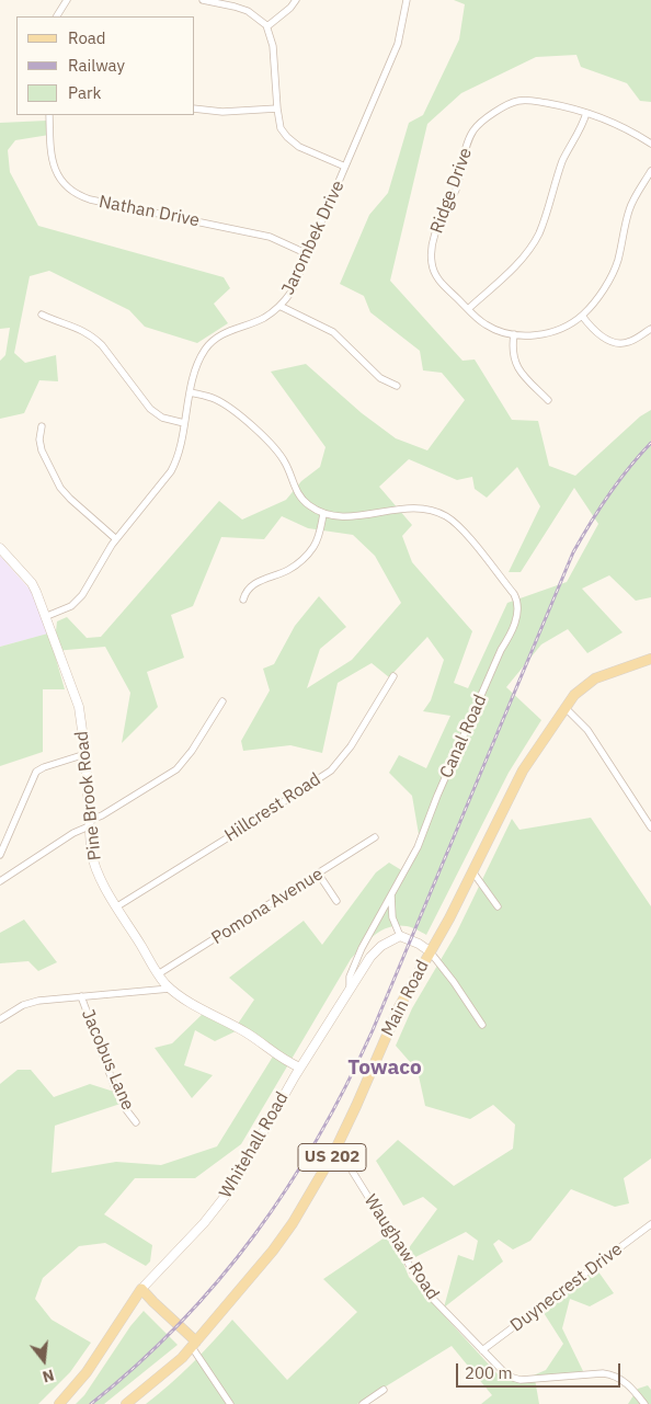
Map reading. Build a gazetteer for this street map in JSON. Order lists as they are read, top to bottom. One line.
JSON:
{"streets":{"main road":["Main Road","Whitehall Road","US 202"],"street":["Ridge Drive","Nathan Drive","Jarombek Drive","Canal Road","Pine Brook Road","Hillcrest Road","Pomona Avenue","Jacobus Lane","Waughaw Road","Duynecrest Drive"]},"crossings":[["Nathan Drive","Jarombek Drive"],["Jarombek Drive","Pine Brook Road"],["Canal Road","Whitehall Road"],["Pine Brook Road","Hillcrest Road"],["Pine Brook Road","Pomona Avenue"],["Pine Brook Road","Whitehall Road"],["Main Road","Waughaw Road"],["Waughaw Road","Duynecrest Drive"]],"districts":["Towaco"],"legend":["Road","Railway","Park"],"scale_bar":"200 m","north":"bottom"}
